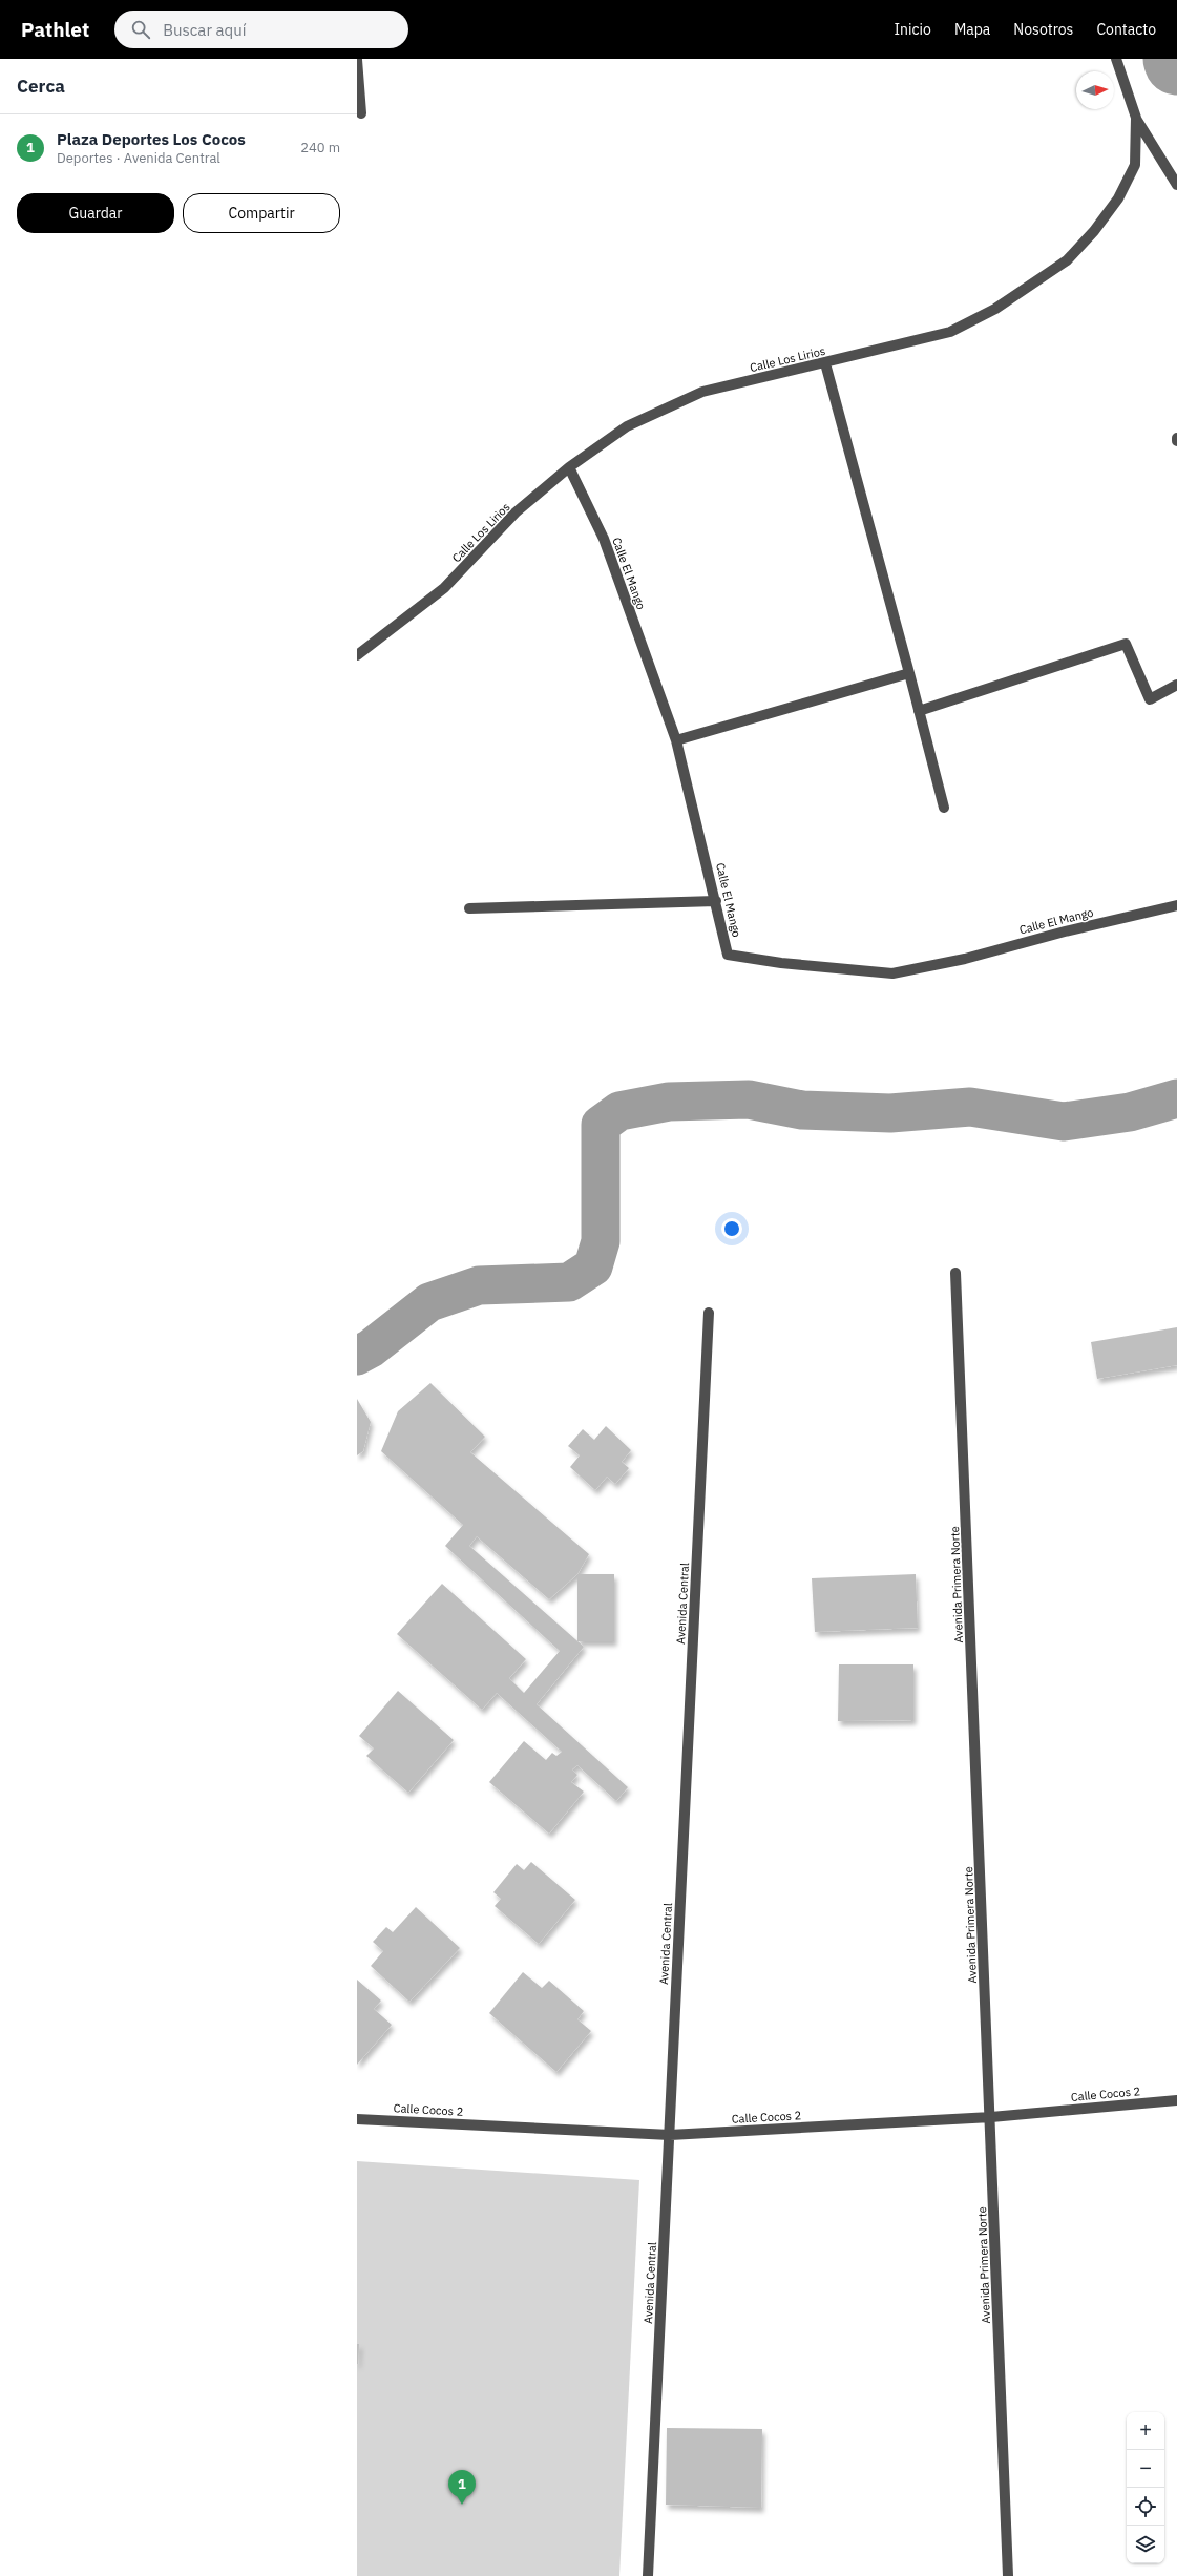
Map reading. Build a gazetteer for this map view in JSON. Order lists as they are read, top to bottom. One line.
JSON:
{"streets":{"street":["Calle Los Lirios","Calle El Mango","Avenida Primera Norte","Avenida Central","Calle Cocos 2"]},"crossings":[["Calle Los Lirios","Calle El Mango"],["Avenida Primera Norte","Calle Cocos 2"],["Avenida Central","Calle Cocos 2"]],"north":"right","page":{"header":"Pathlet","search":"Buscar aquí","nav":["Inicio","Mapa","Nosotros","Contacto"],"heading":"Cerca","list":[{"mark":"1","name":"Plaza Deportes Los Cocos","note":"Deportes · Avenida Central","value":"240 m"}],"buttons":["Guardar","Compartir"],"map_buttons":["+","−"],"pins":"1"}}
